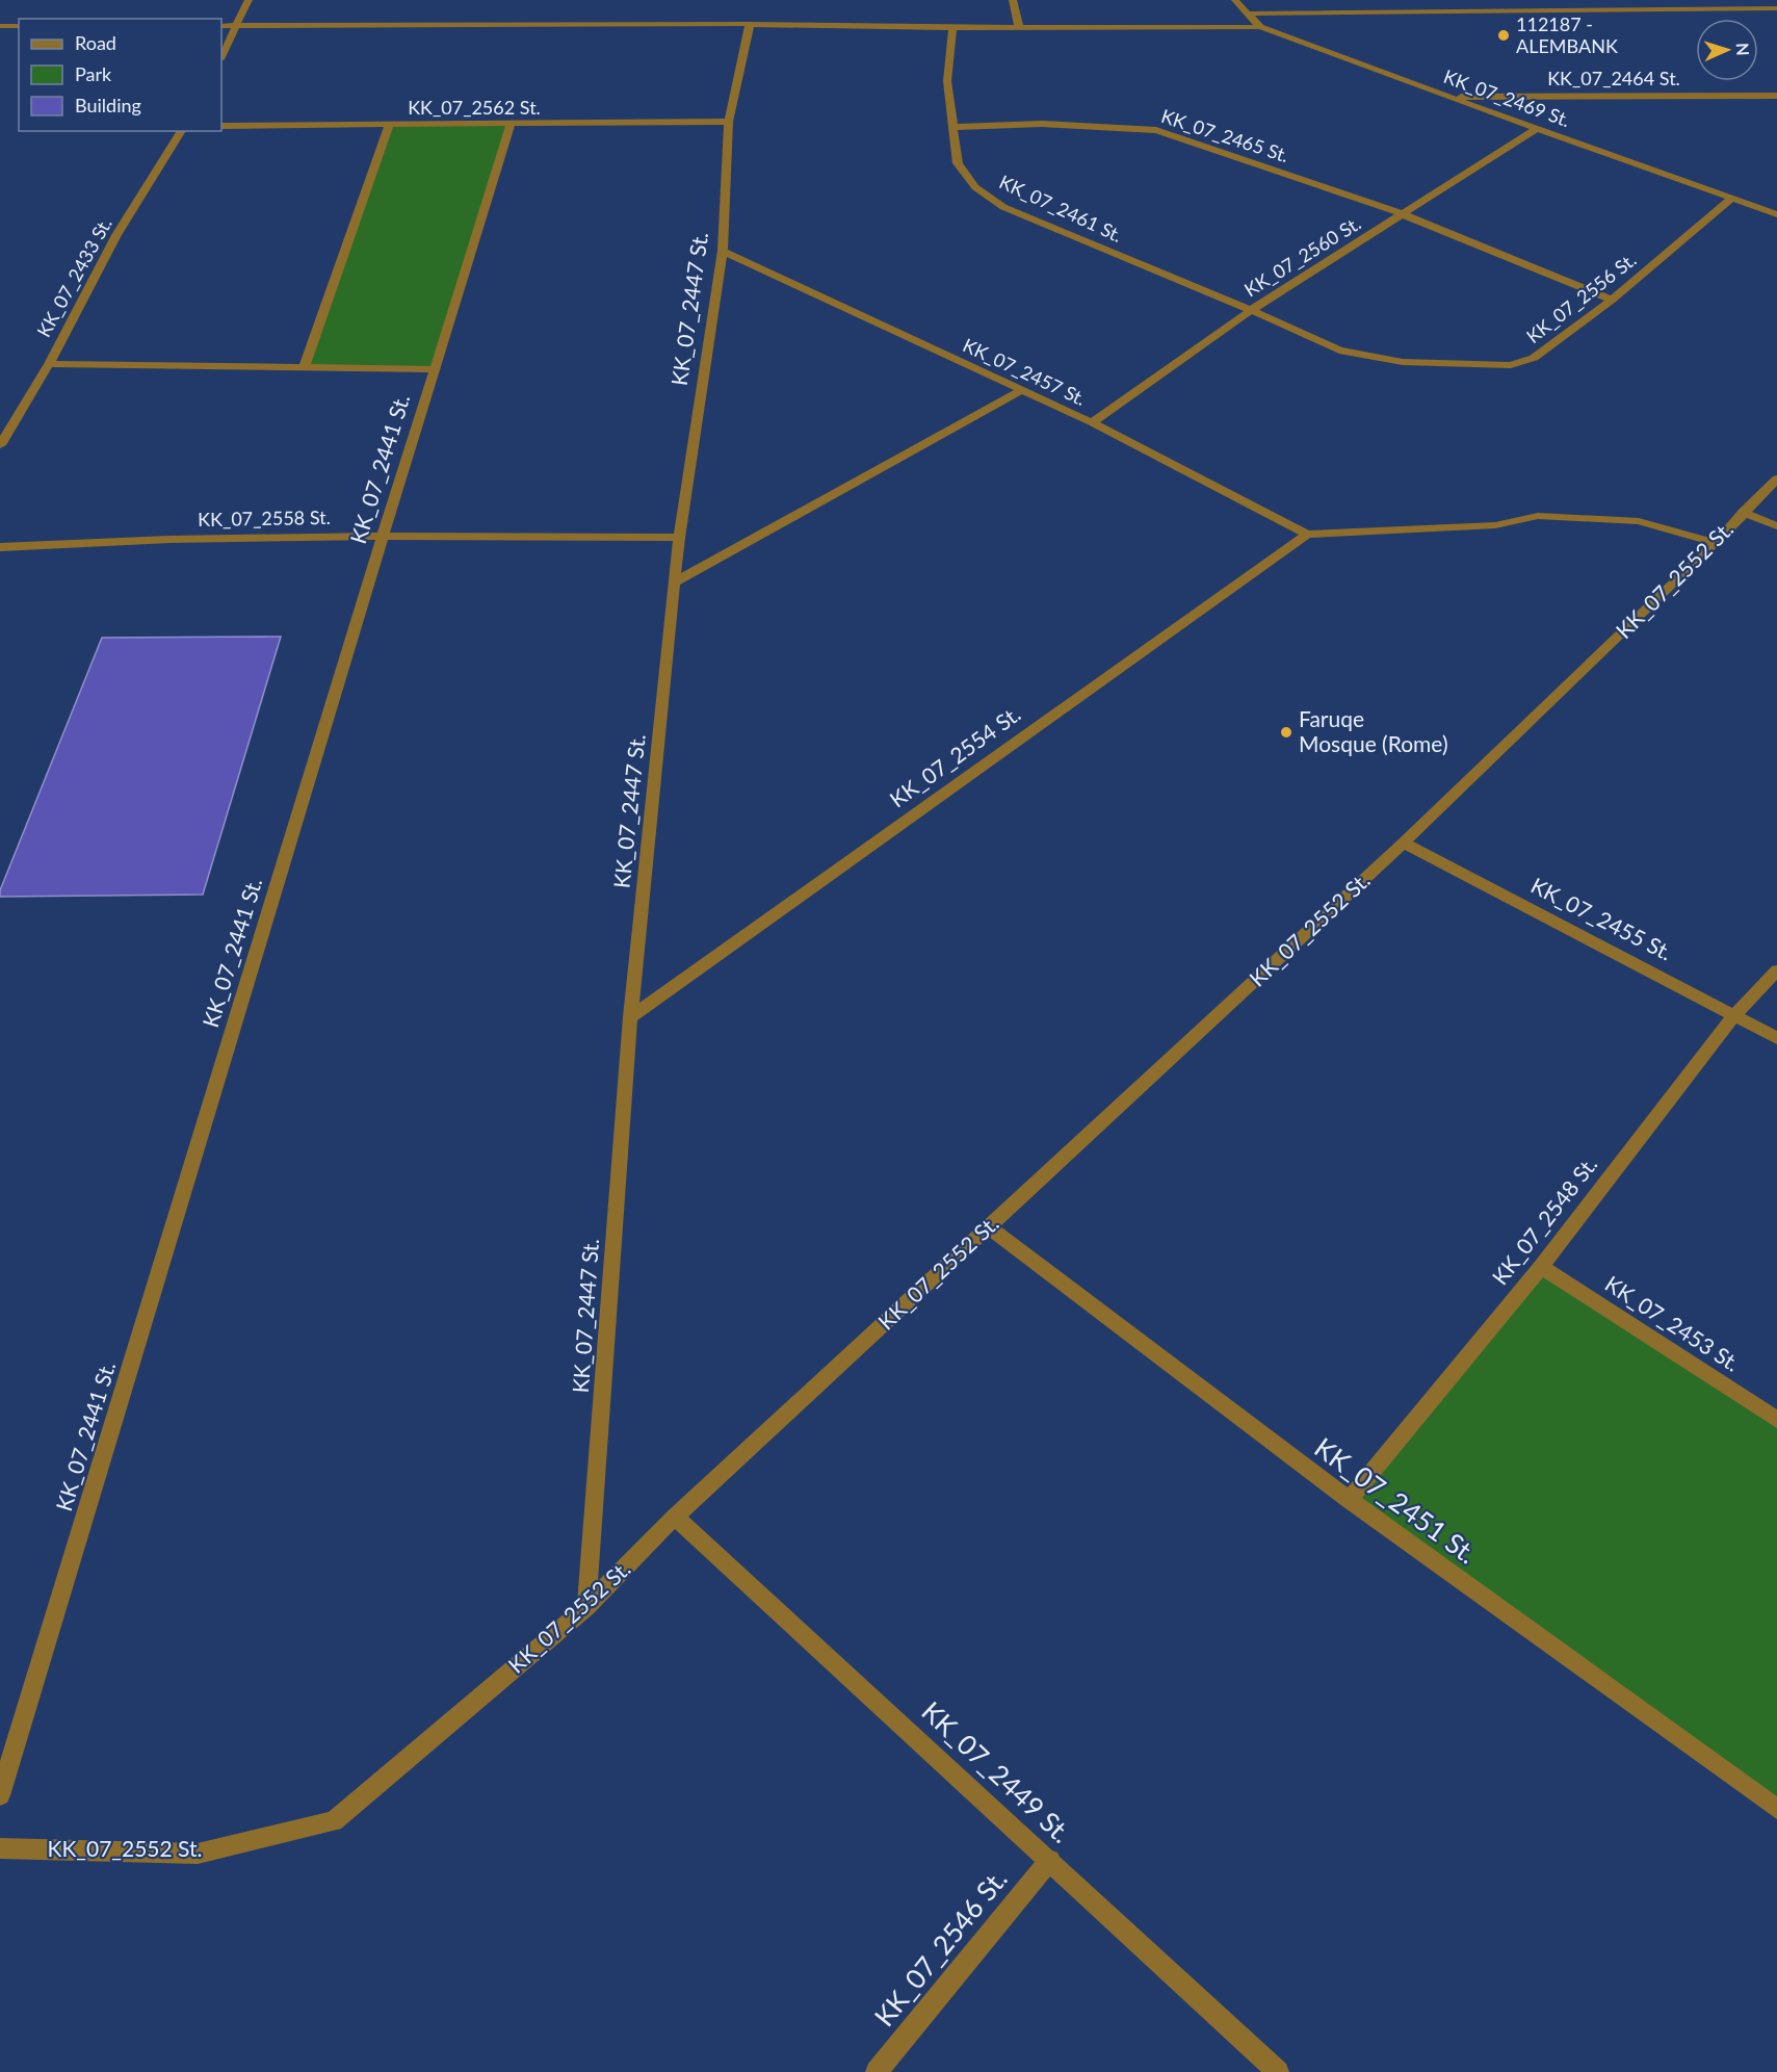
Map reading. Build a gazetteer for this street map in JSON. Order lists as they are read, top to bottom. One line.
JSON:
{"streets":{"street":["KK_07_2464 St.","KK_07_2469 St.","KK_07_2562 St.","KK_07_2465 St.","KK_07_2461 St.","KK_07_2560 St.","KK_07_2433 St.","KK_07_2556 St.","KK_07_2447 St.","KK_07_2457 St.","KK_07_2441 St.","KK_07_2558 St.","KK_07_2552 St.","KK_07_2554 St.","KK_07_2455 St.","KK_07_2548 St.","KK_07_2453 St.","KK_07_2451 St.","KK_07_2449 St.","KK_07_2546 St."]},"crossings":[["KK_07_2464 St.","KK_07_2469 St."],["KK_07_2469 St.","KK_07_2560 St."],["KK_07_2469 St.","KK_07_2556 St."],["KK_07_2562 St.","KK_07_2447 St."],["KK_07_2562 St.","KK_07_2441 St."],["KK_07_2465 St.","KK_07_2461 St."],["KK_07_2465 St.","KK_07_2560 St."],["KK_07_2465 St.","KK_07_2556 St."],["KK_07_2461 St.","KK_07_2560 St."],["KK_07_2461 St.","KK_07_2556 St."],["KK_07_2560 St.","KK_07_2556 St."],["KK_07_2560 St.","KK_07_2457 St."],["KK_07_2447 St.","KK_07_2457 St."],["KK_07_2447 St.","KK_07_2558 St."],["KK_07_2447 St.","KK_07_2552 St."],["KK_07_2447 St.","KK_07_2554 St."],["KK_07_2457 St.","KK_07_2554 St."],["KK_07_2441 St.","KK_07_2558 St."],["KK_07_2552 St.","KK_07_2455 St."],["KK_07_2552 St.","KK_07_2451 St."],["KK_07_2552 St.","KK_07_2449 St."],["KK_07_2455 St.","KK_07_2548 St."],["KK_07_2548 St.","KK_07_2453 St."],["KK_07_2548 St.","KK_07_2451 St."],["KK_07_2449 St.","KK_07_2546 St."]],"places":["112187 - ALEMBANK","Faruqe Mosque (Rome)"],"legend":["Road","Park","Building"],"north":"right"}
